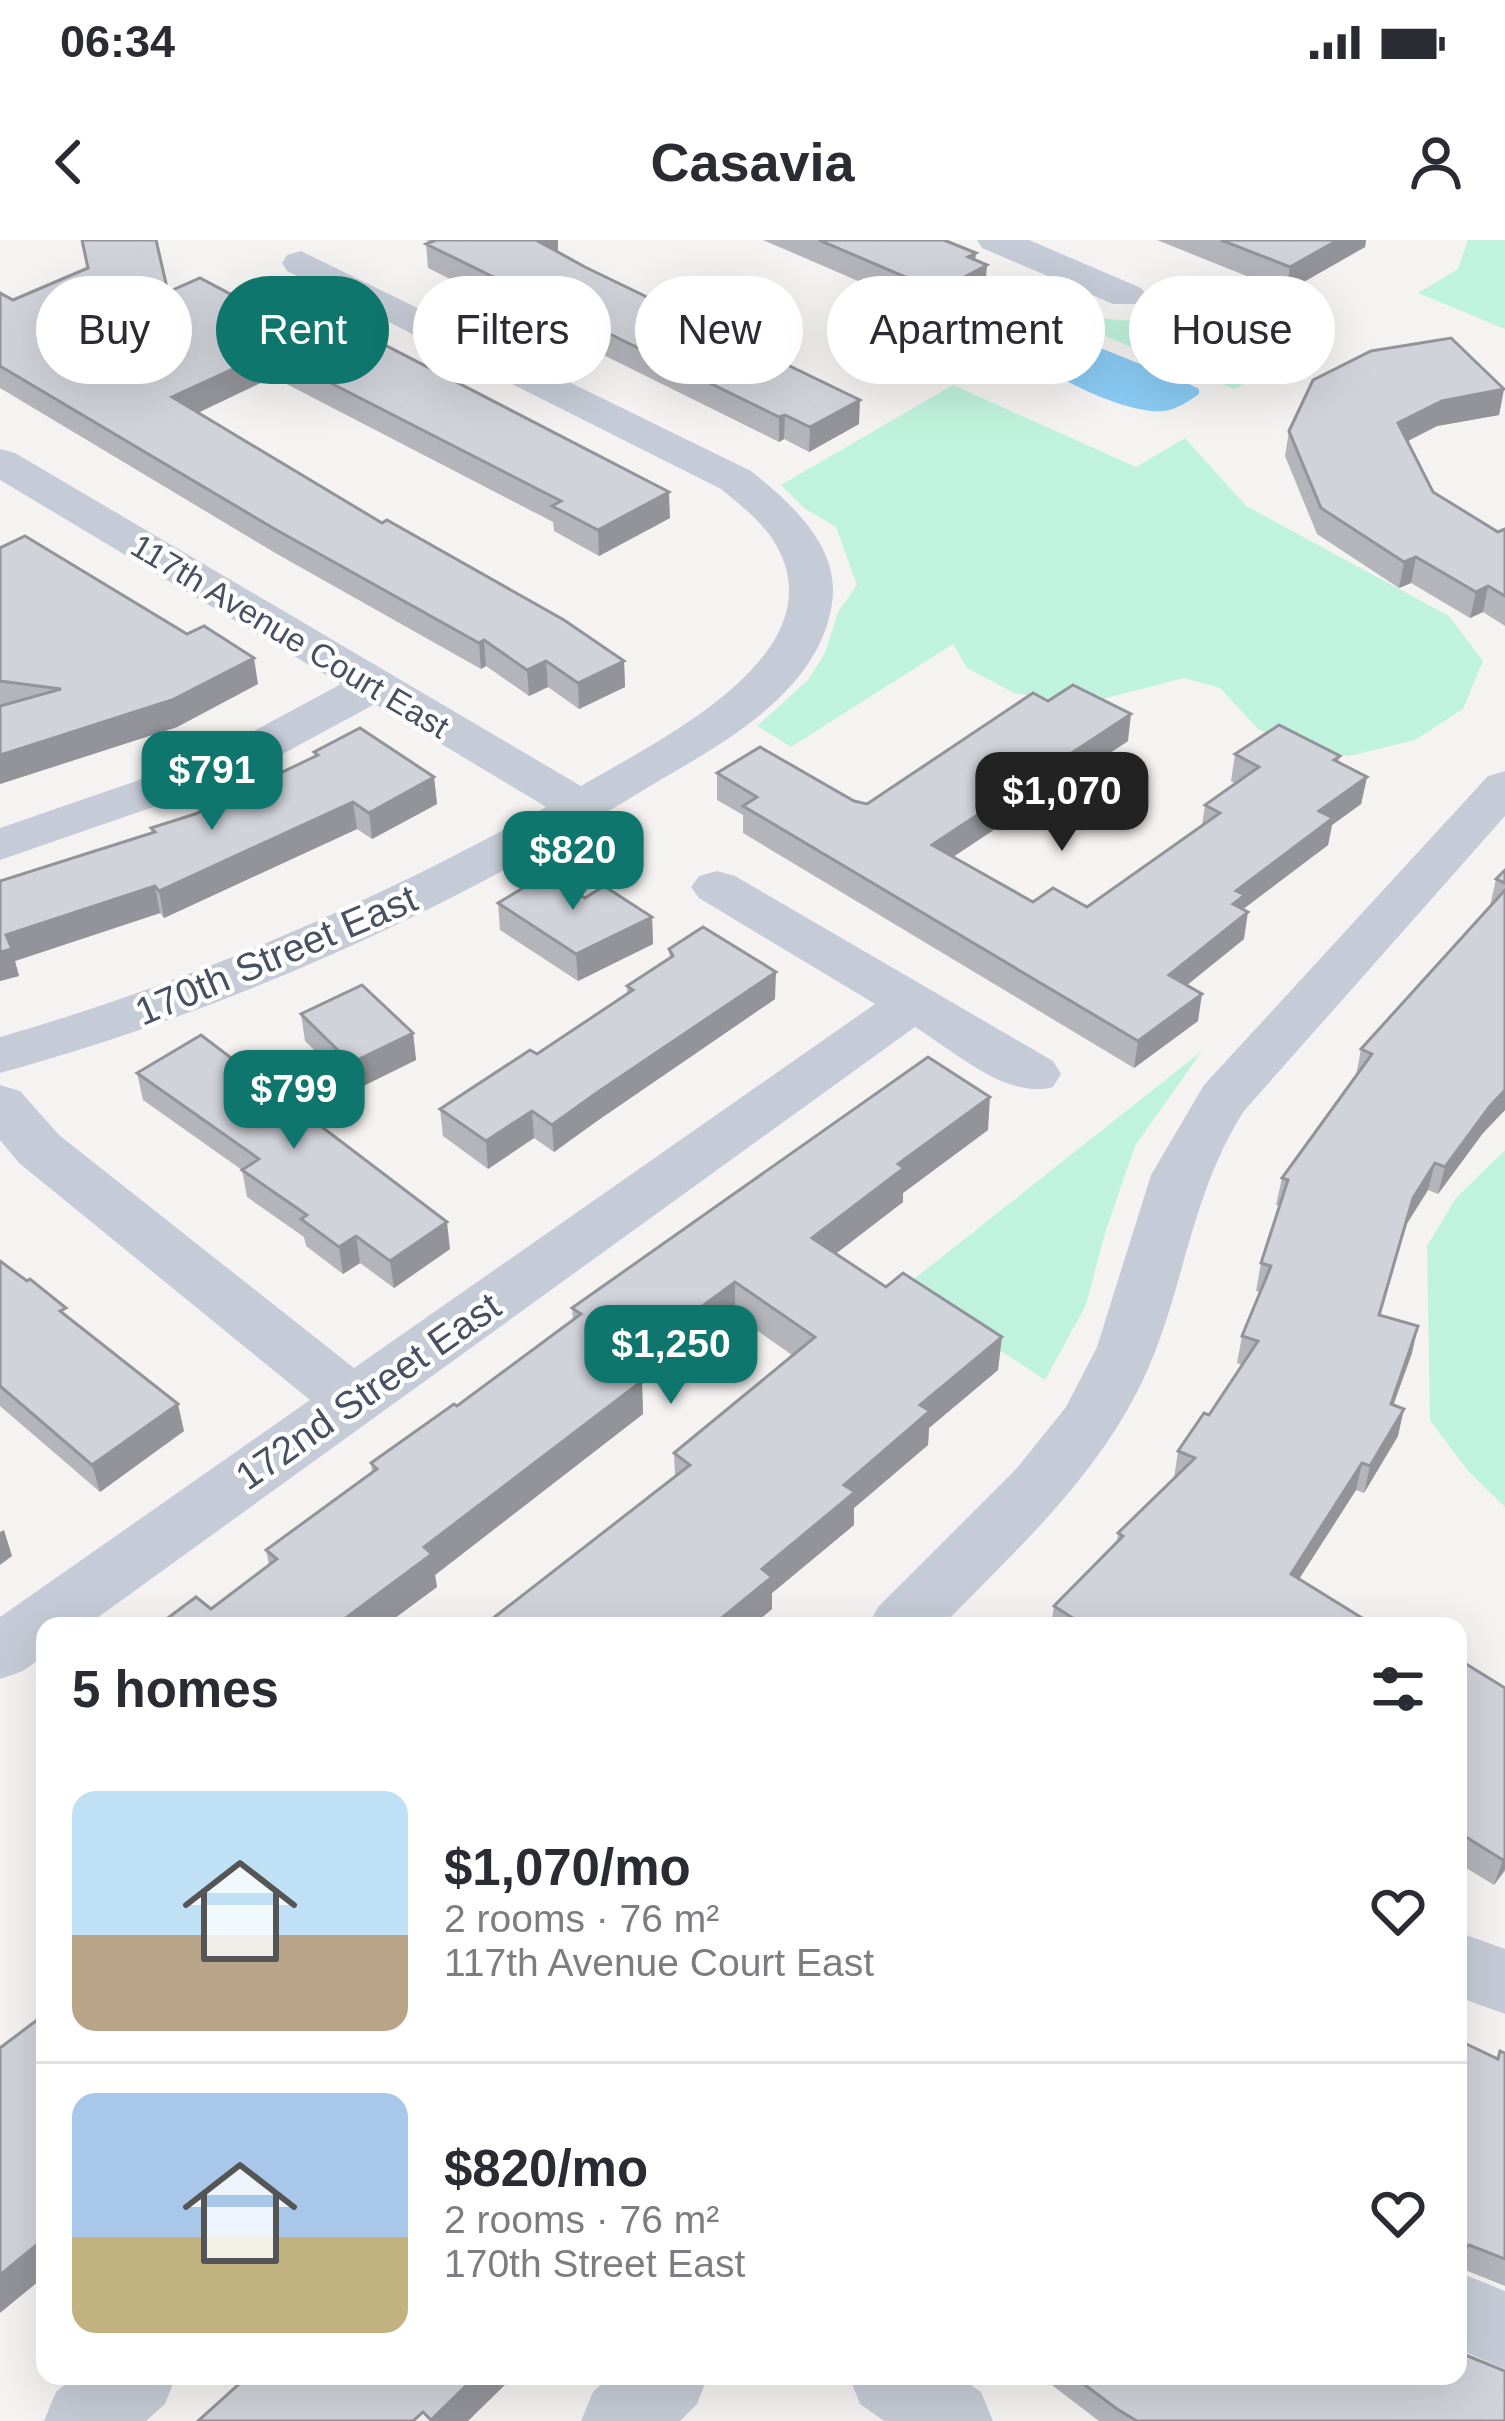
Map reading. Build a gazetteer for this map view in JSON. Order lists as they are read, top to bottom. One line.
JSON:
{"streets":{"street":["117th Avenue Court East","170th Street East","172nd Street East"]},"crossings":[["117th Avenue Court East","170th Street East"]],"page":{"status":"06:34","header":"Casavia","chip":["Buy","Rent","Filters","New","Apartment","House"],"price":["$791","$1,070","$820","$799","$1,250"],"heading":"5 homes","list":[{"name":"$1,070/mo","note":"2 rooms · 76 m² · 117th Avenue Court East"},{"name":"$820/mo","note":"2 rooms · 76 m² · 170th Street East"}]}}
